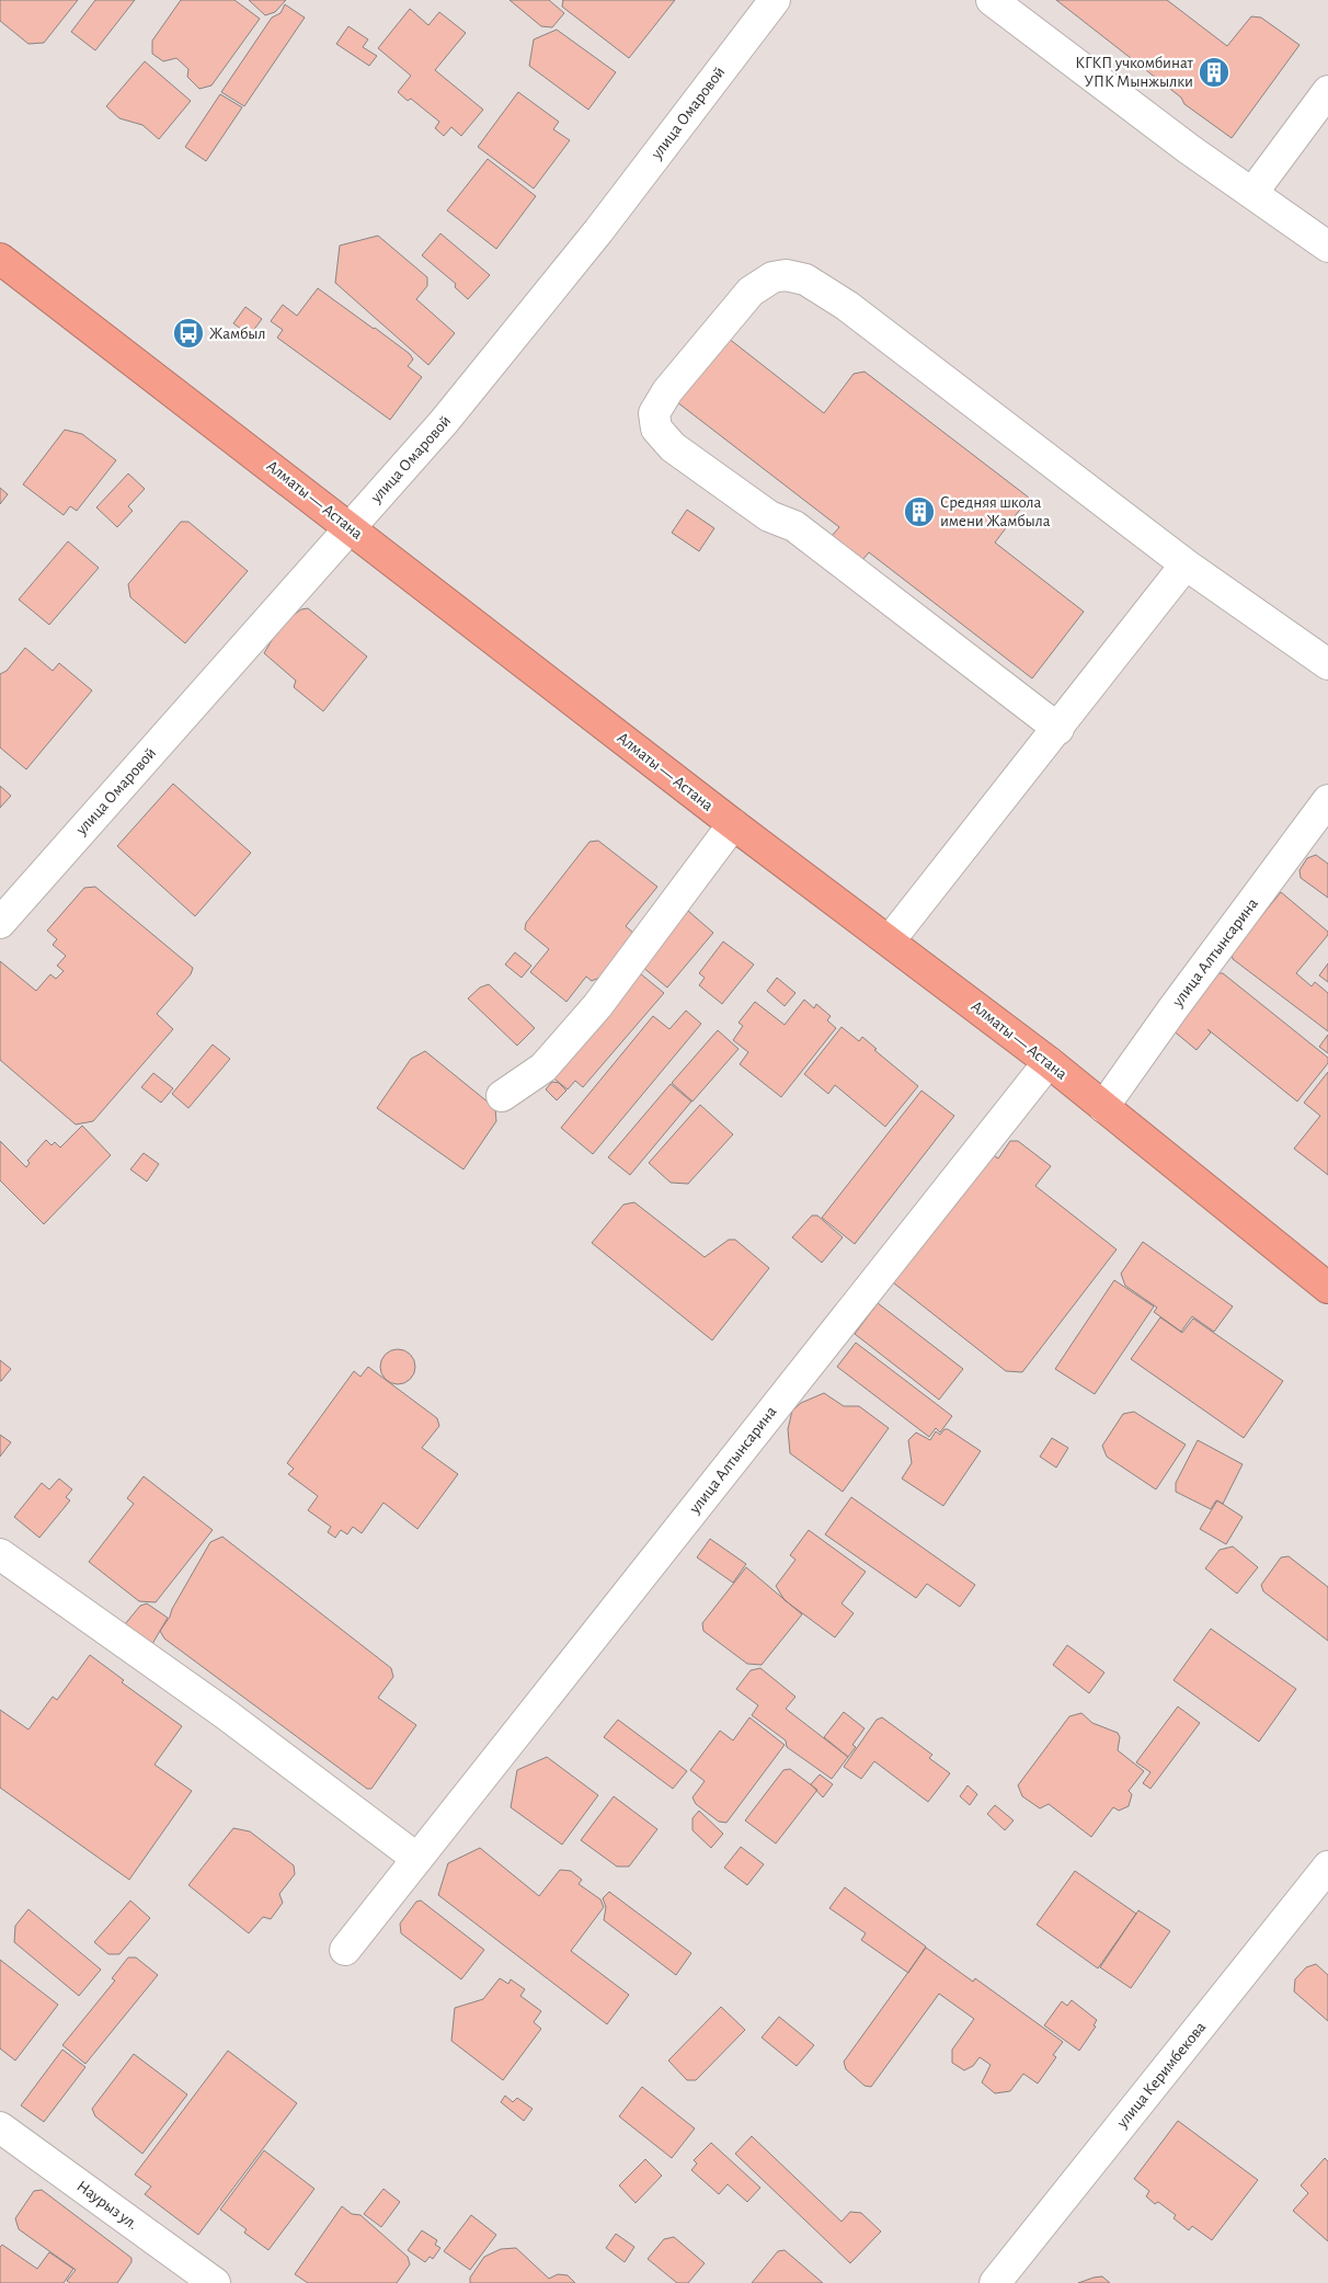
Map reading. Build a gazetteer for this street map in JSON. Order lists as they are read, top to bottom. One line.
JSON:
{"streets":{"highway":["Алматы — Астана"],"street":["улица Омаровой","улица Алтынсарина","улица Керимбекова","Наурыз ул."]},"crossings":[["улица Омаровой","Алматы — Астана"],["Алматы — Астана","улица Алтынсарина"]],"places":{"building":["КГКП учкомбинат УПК Мынжылки","Средняя школа имени Жамбыла"],"bus stop":["Жамбыл"]}}
